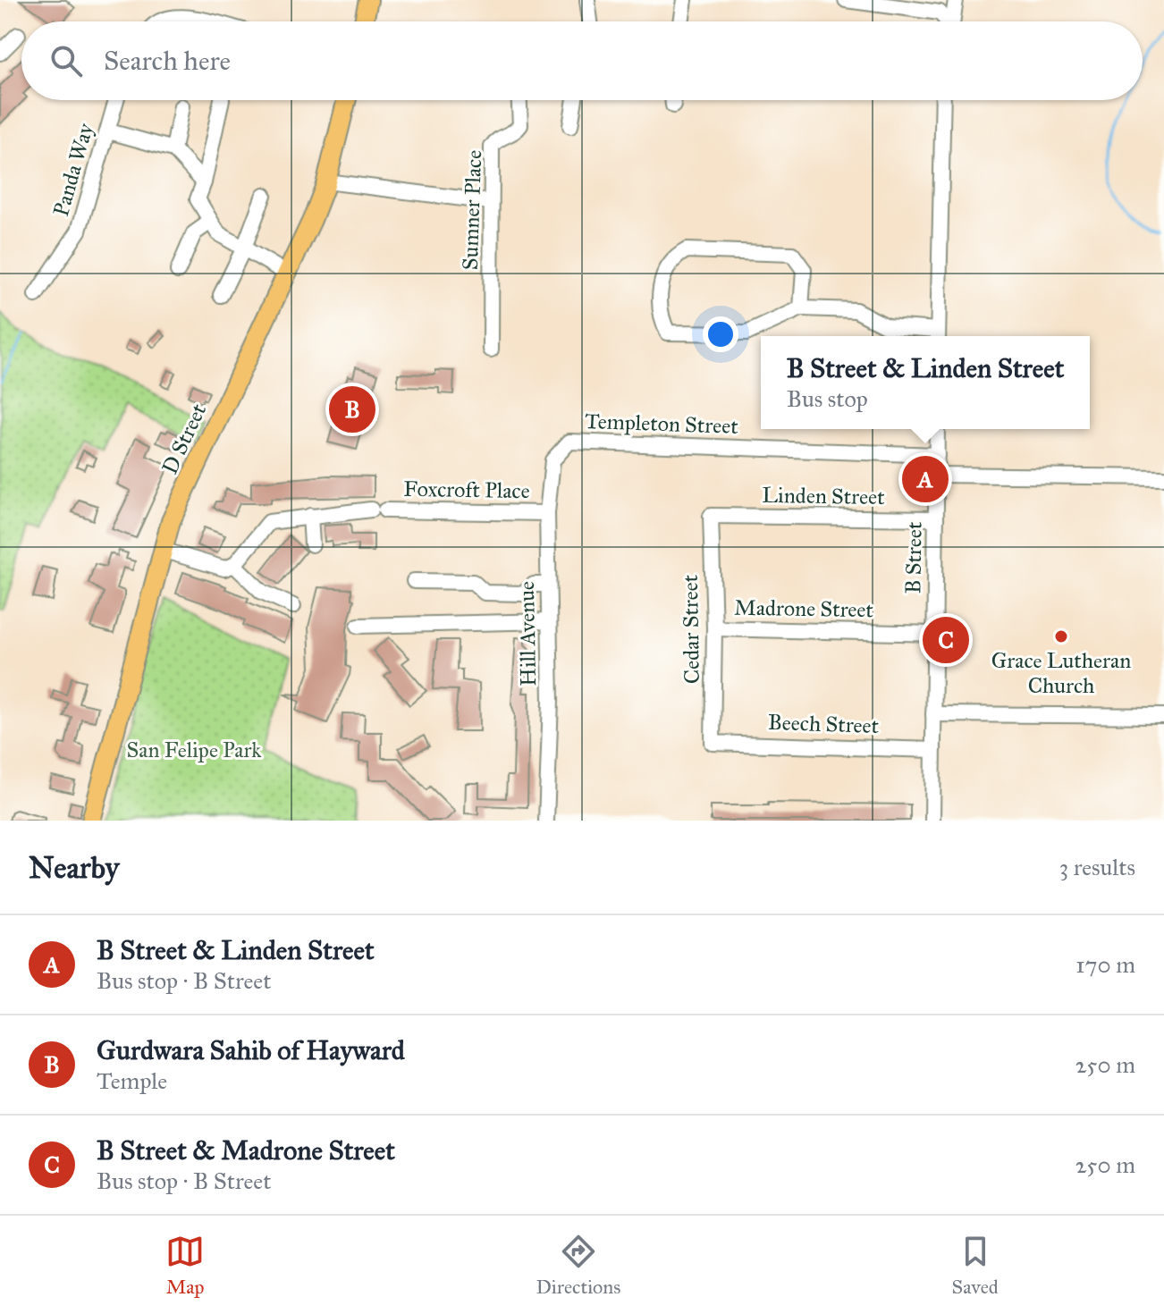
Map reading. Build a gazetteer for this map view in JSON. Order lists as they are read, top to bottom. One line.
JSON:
{"streets":{"main road":["D Street"],"street":["Panda Way","Sumner Place","Templeton Street","Foxcroft Place","Linden Street","B Street","Madrone Street","Cedar Street","Hill Avenue","Beech Street"]},"crossings":[["Templeton Street","B Street"],["Templeton Street","Hill Avenue"],["Foxcroft Place","Hill Avenue"],["Linden Street","B Street"],["Linden Street","Cedar Street"],["B Street","Madrone Street"],["B Street","Beech Street"],["Madrone Street","Cedar Street"],["Cedar Street","Beech Street"]],"parks":["San Felipe Park"],"places":["Grace Lutheran Church"],"page":{"search":"Search here","popup":["B Street & Linden Street","Bus stop"],"pins":["B","A","C"],"heading":["Nearby","3 results"],"list":[{"mark":"A","name":"B Street & Linden Street","note":"Bus stop · B Street","value":"170 m"},{"mark":"B","name":"Gurdwara Sahib of Hayward","note":"Temple","value":"250 m"},{"mark":"C","name":"B Street & Madrone Street","note":"Bus stop · B Street","value":"250 m"}],"nav":["Map","Directions","Saved"]}}
